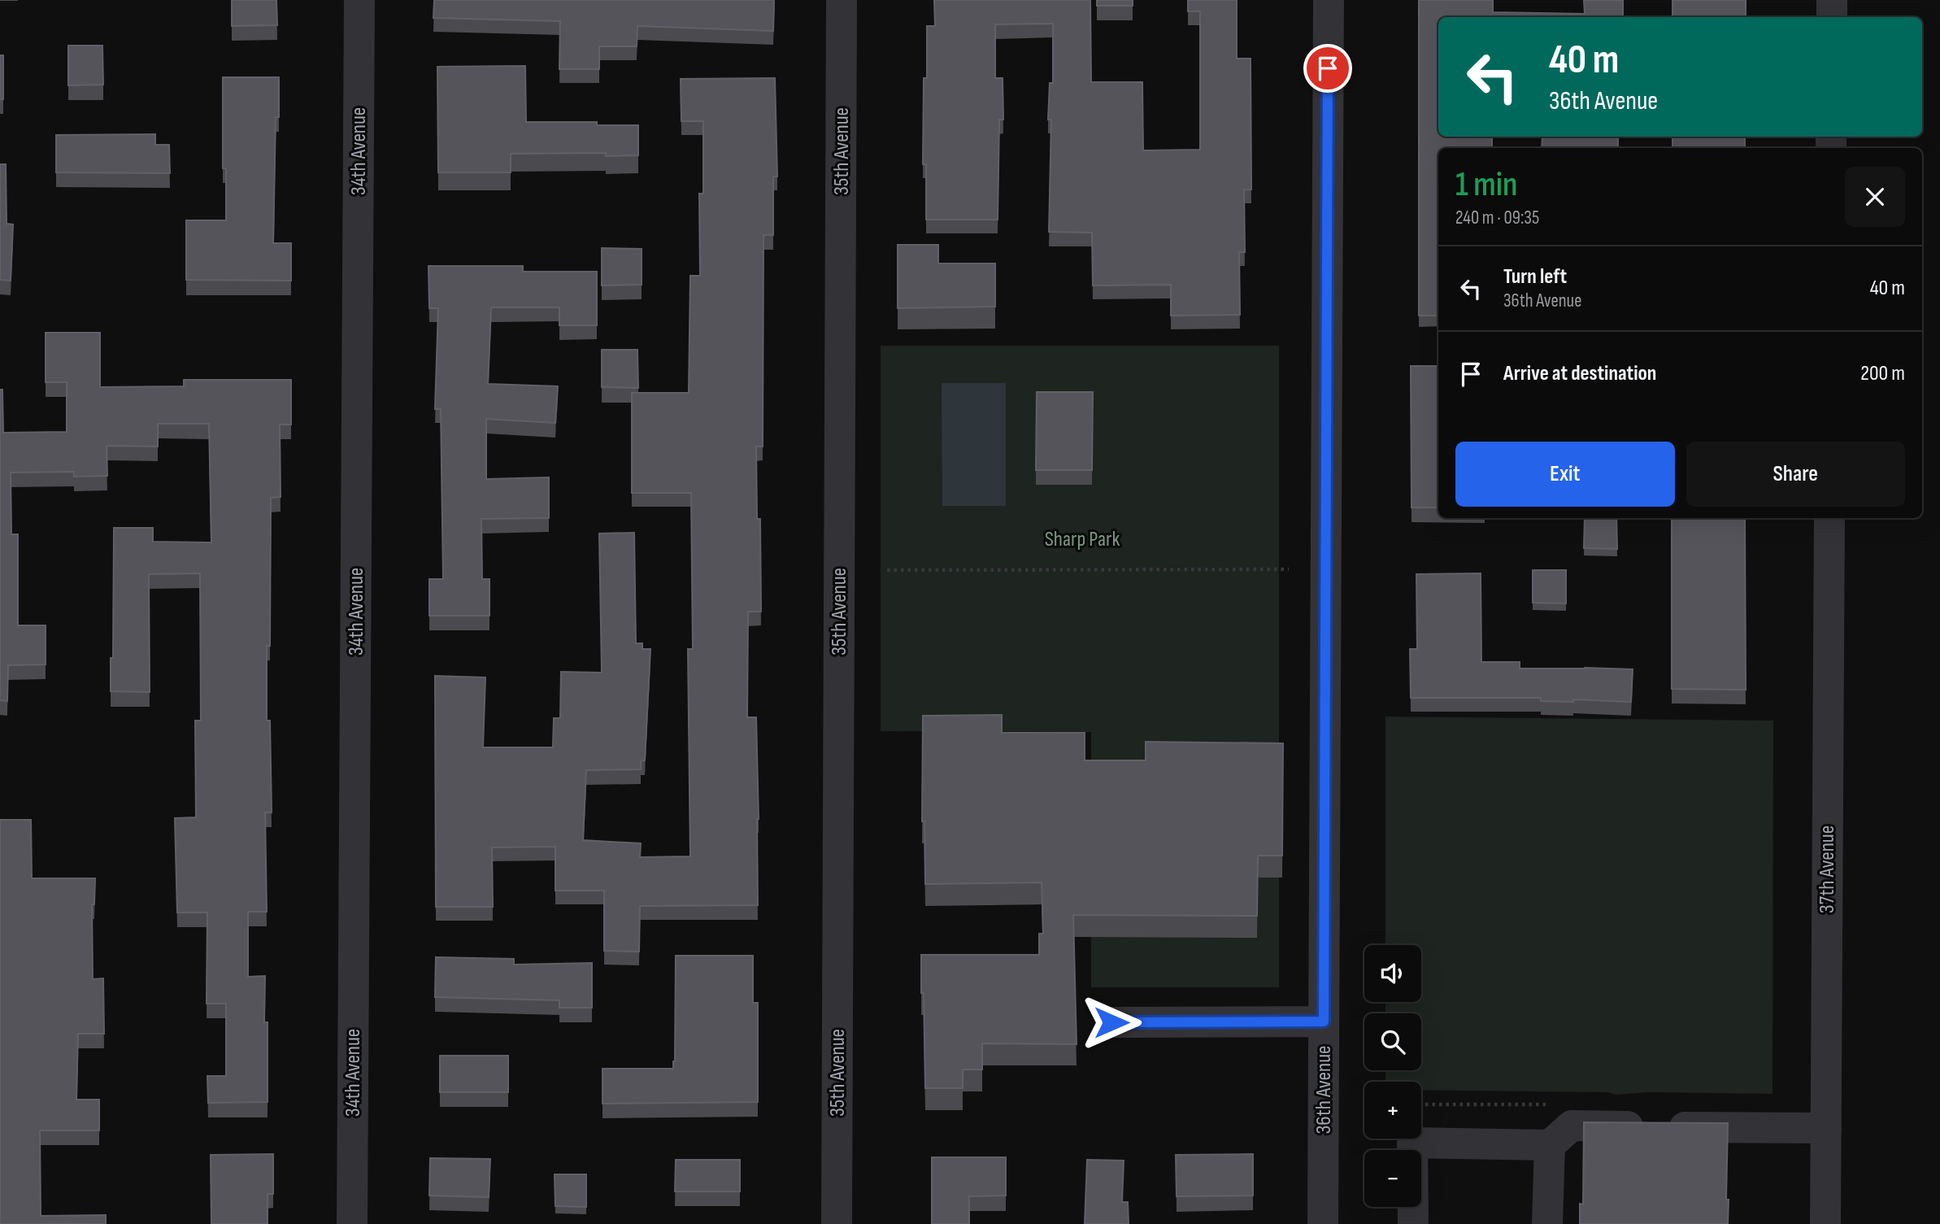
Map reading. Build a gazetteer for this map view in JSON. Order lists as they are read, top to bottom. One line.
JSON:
{"streets":{"street":["34th Avenue","35th Avenue","37th Avenue","36th Avenue"]},"parks":["Sharp Park"],"page":{"turn":["40 m","36th Avenue"],"heading":["1 min","240 m · 09:35"],"list":[{"name":"Turn left","note":"36th Avenue","value":"40 m"},{"name":"Arrive at destination","value":"200 m"}],"buttons":["Exit","Share"],"map_buttons":["+","−"]}}
